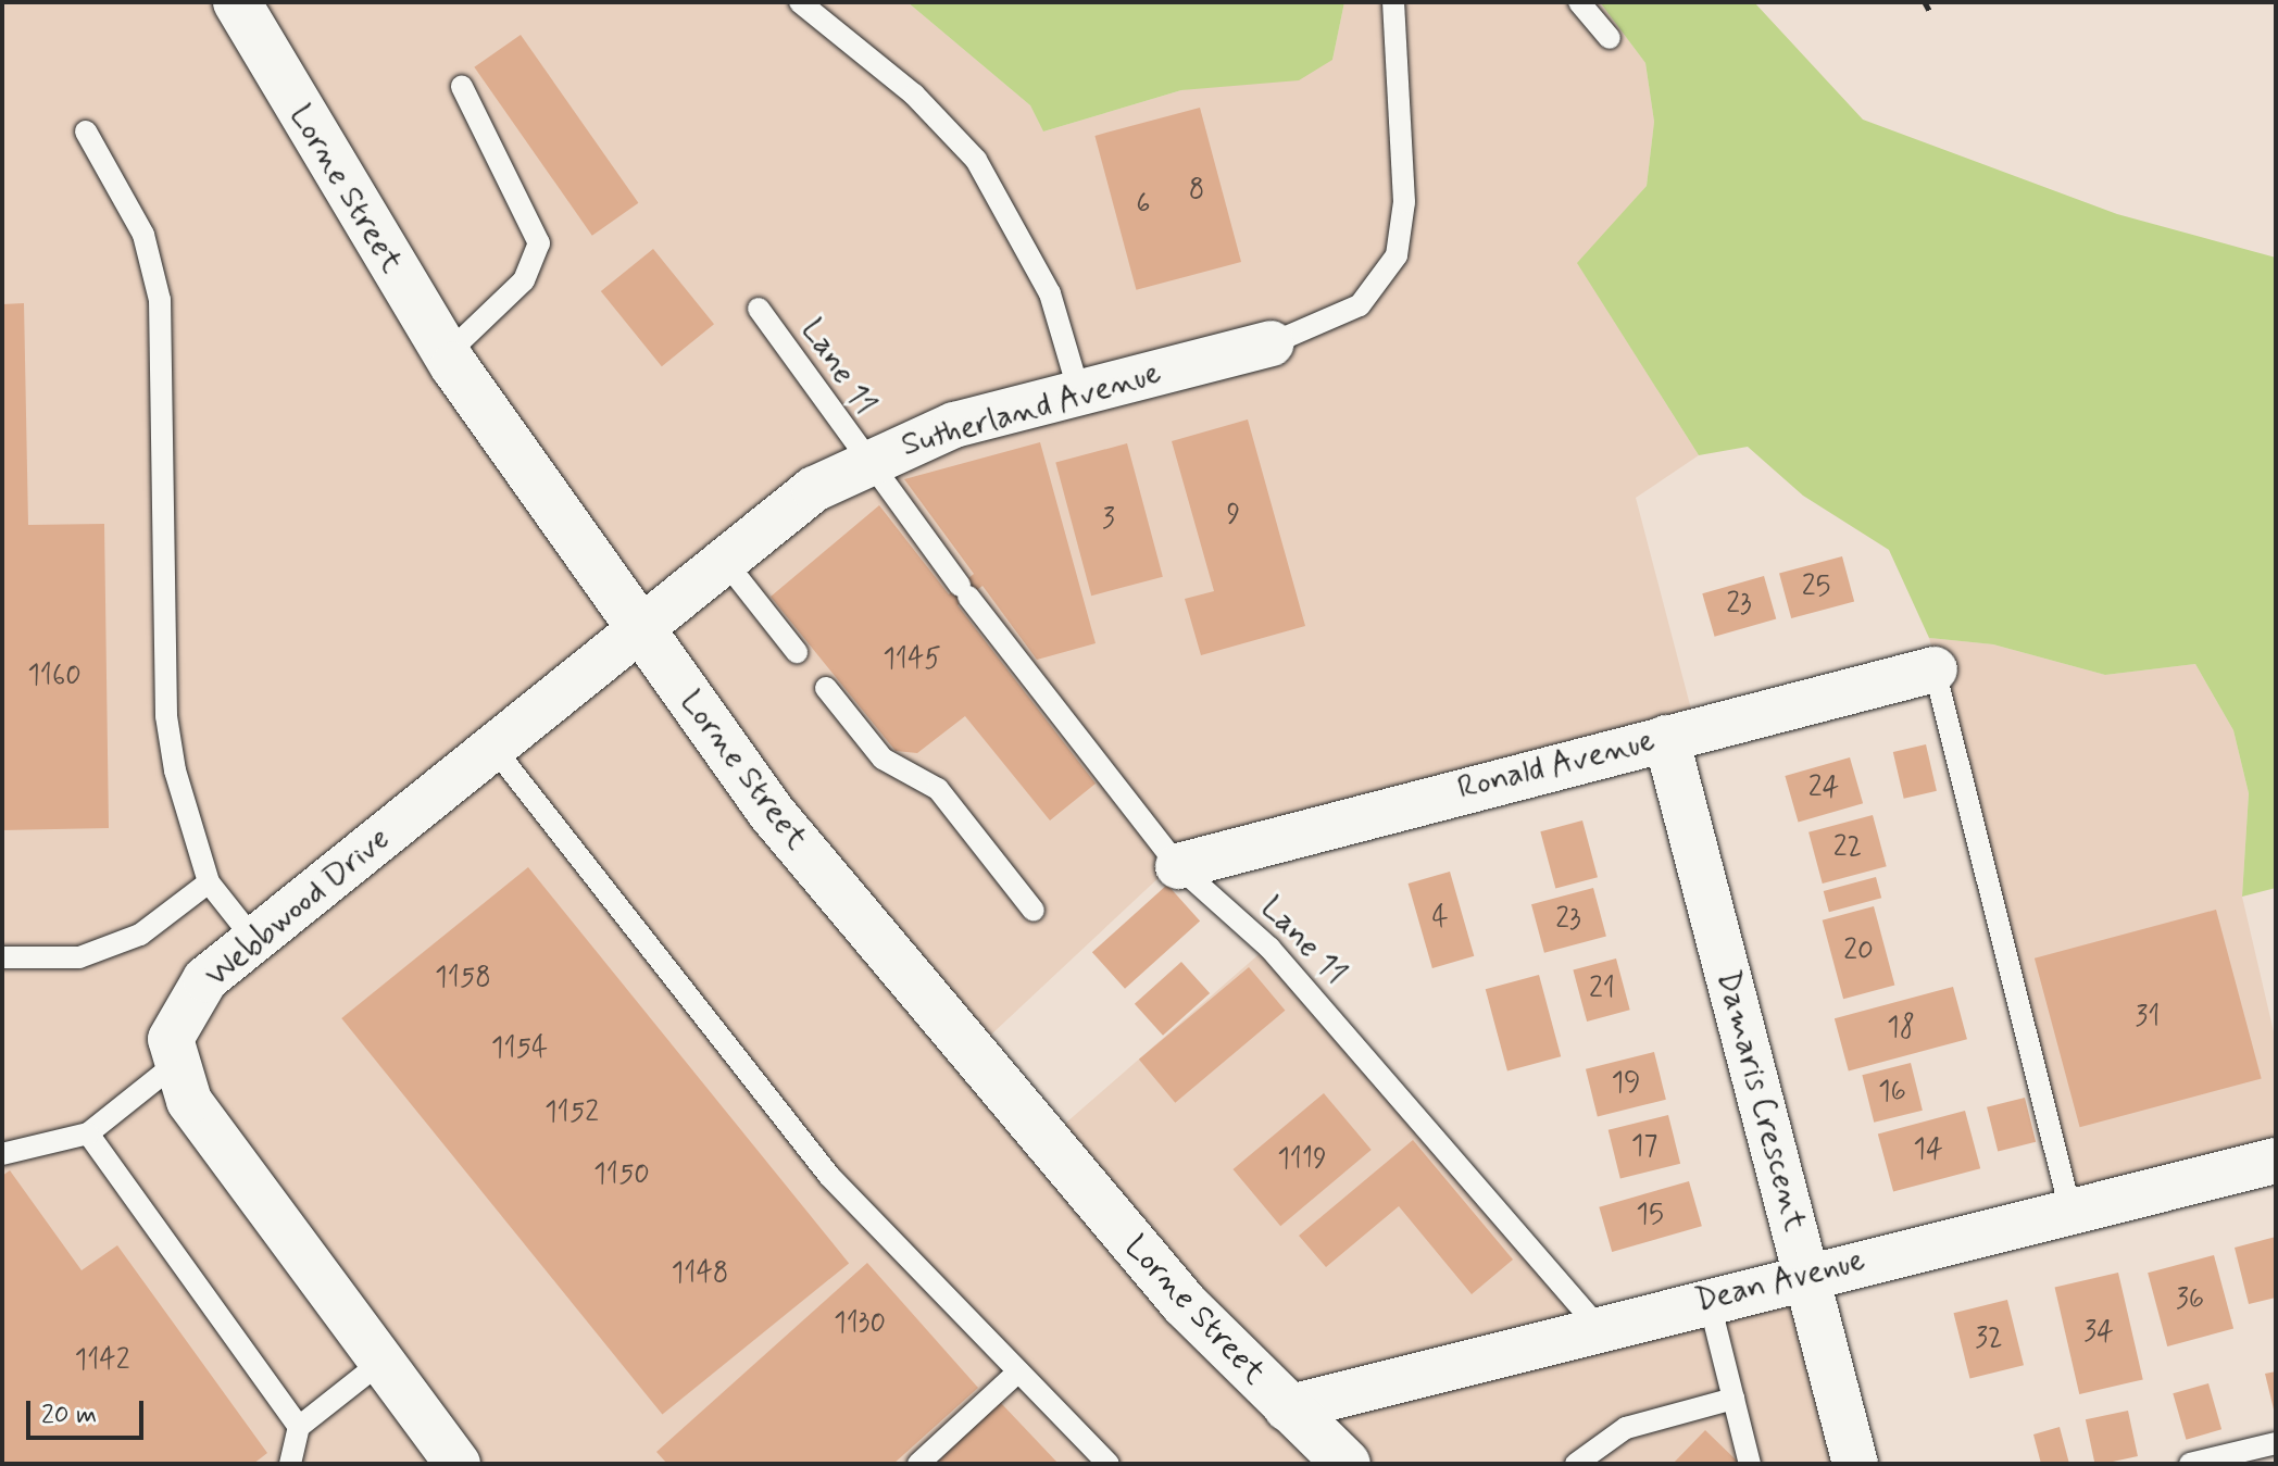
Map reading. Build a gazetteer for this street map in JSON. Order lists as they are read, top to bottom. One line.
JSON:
{"streets":{"main road":["Lorne Street"],"street":["Sutherland Avenue","Ronald Avenue","Webbwood Drive","Damaris Crescent","Dean Avenue"],"lane":["Lane 11"]},"crossings":[["Lorne Street","Sutherland Avenue"],["Lorne Street","Webbwood Drive"],["Lorne Street","Dean Avenue"],["Lane 11","Sutherland Avenue"],["Lane 11","Ronald Avenue"],["Lane 11","Dean Avenue"],["Sutherland Avenue","Webbwood Drive"],["Ronald Avenue","Damaris Crescent"],["Damaris Crescent","Dean Avenue"]],"house_numbers":["8","6","9","3","25","23","1145","1160","24","22","4","23","20","1158","21","31","18","1154","19","16","1152","17","14","1119","1150","15","1148","36","1130","34","32","1142"],"scale_bar":"20 m"}
